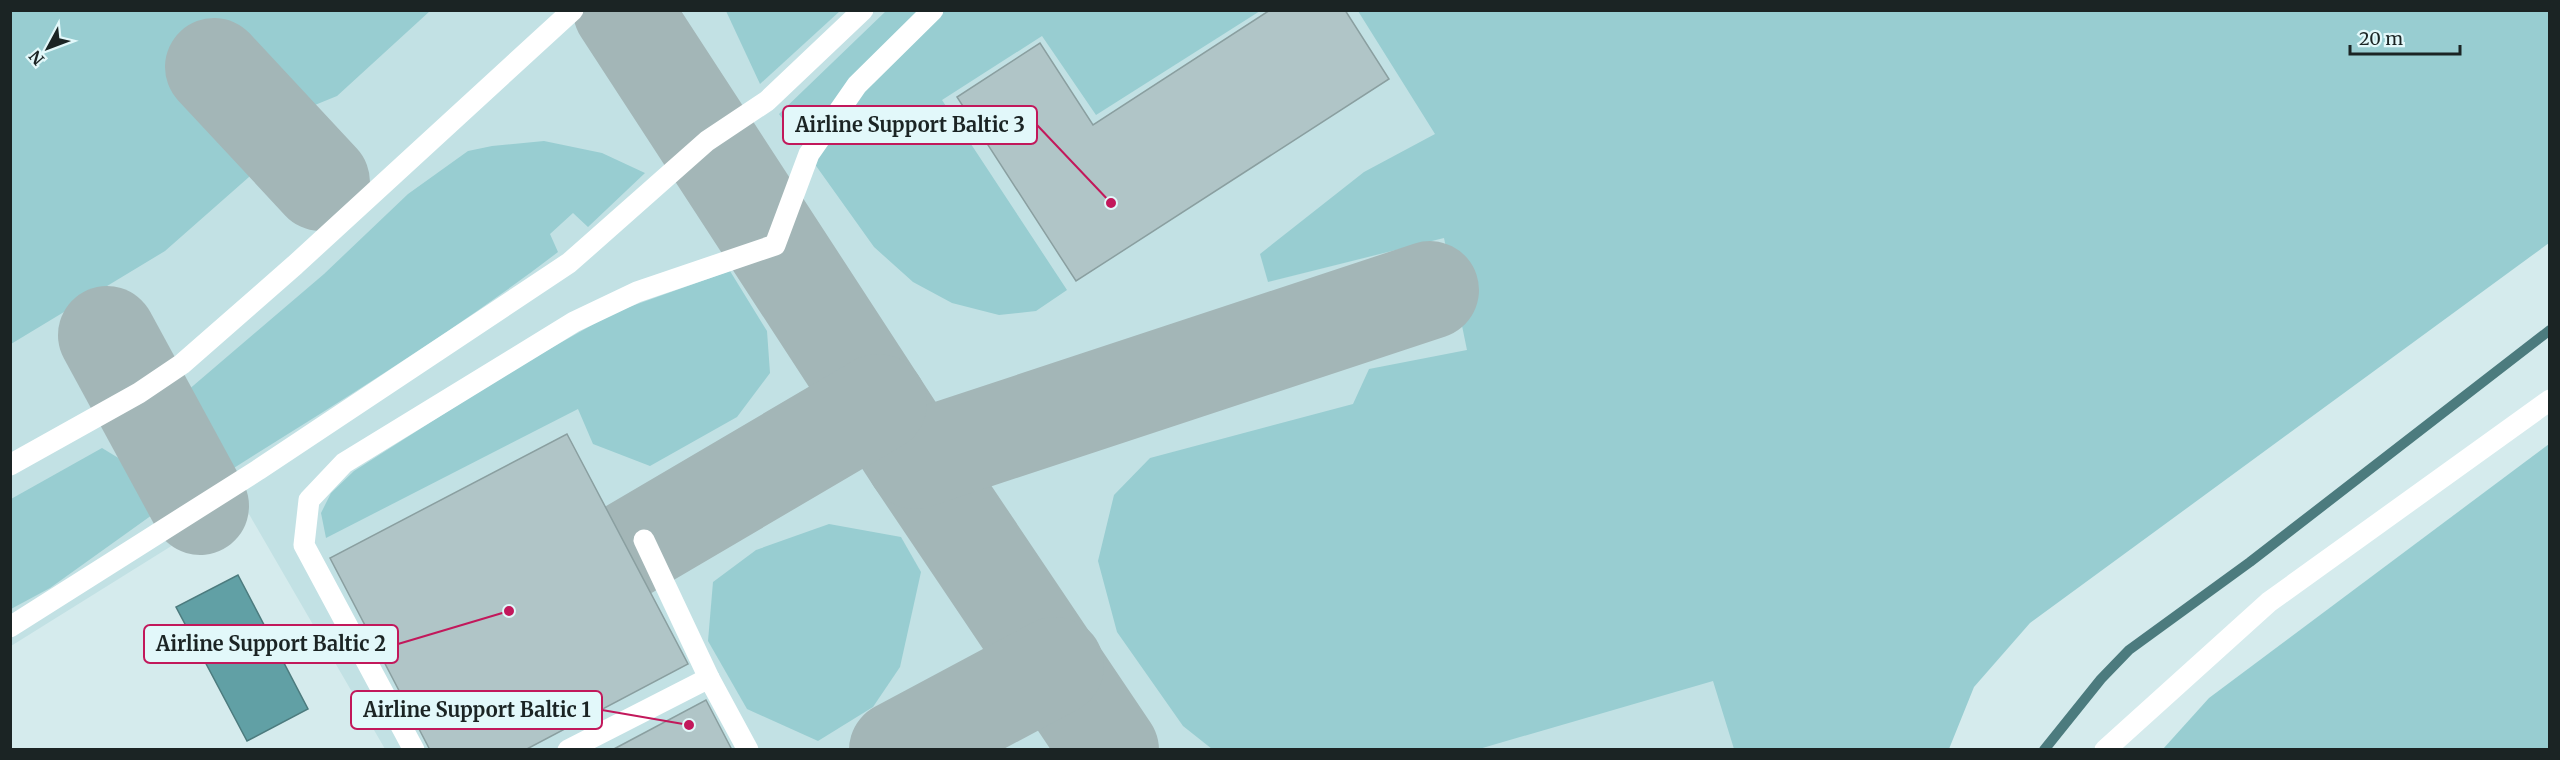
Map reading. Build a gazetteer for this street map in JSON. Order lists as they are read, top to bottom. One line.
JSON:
{"places":["Airline Support Baltic 3","Airline Support Baltic 2","Airline Support Baltic 1"],"scale_bar":"20 m","north":"bottom left"}
